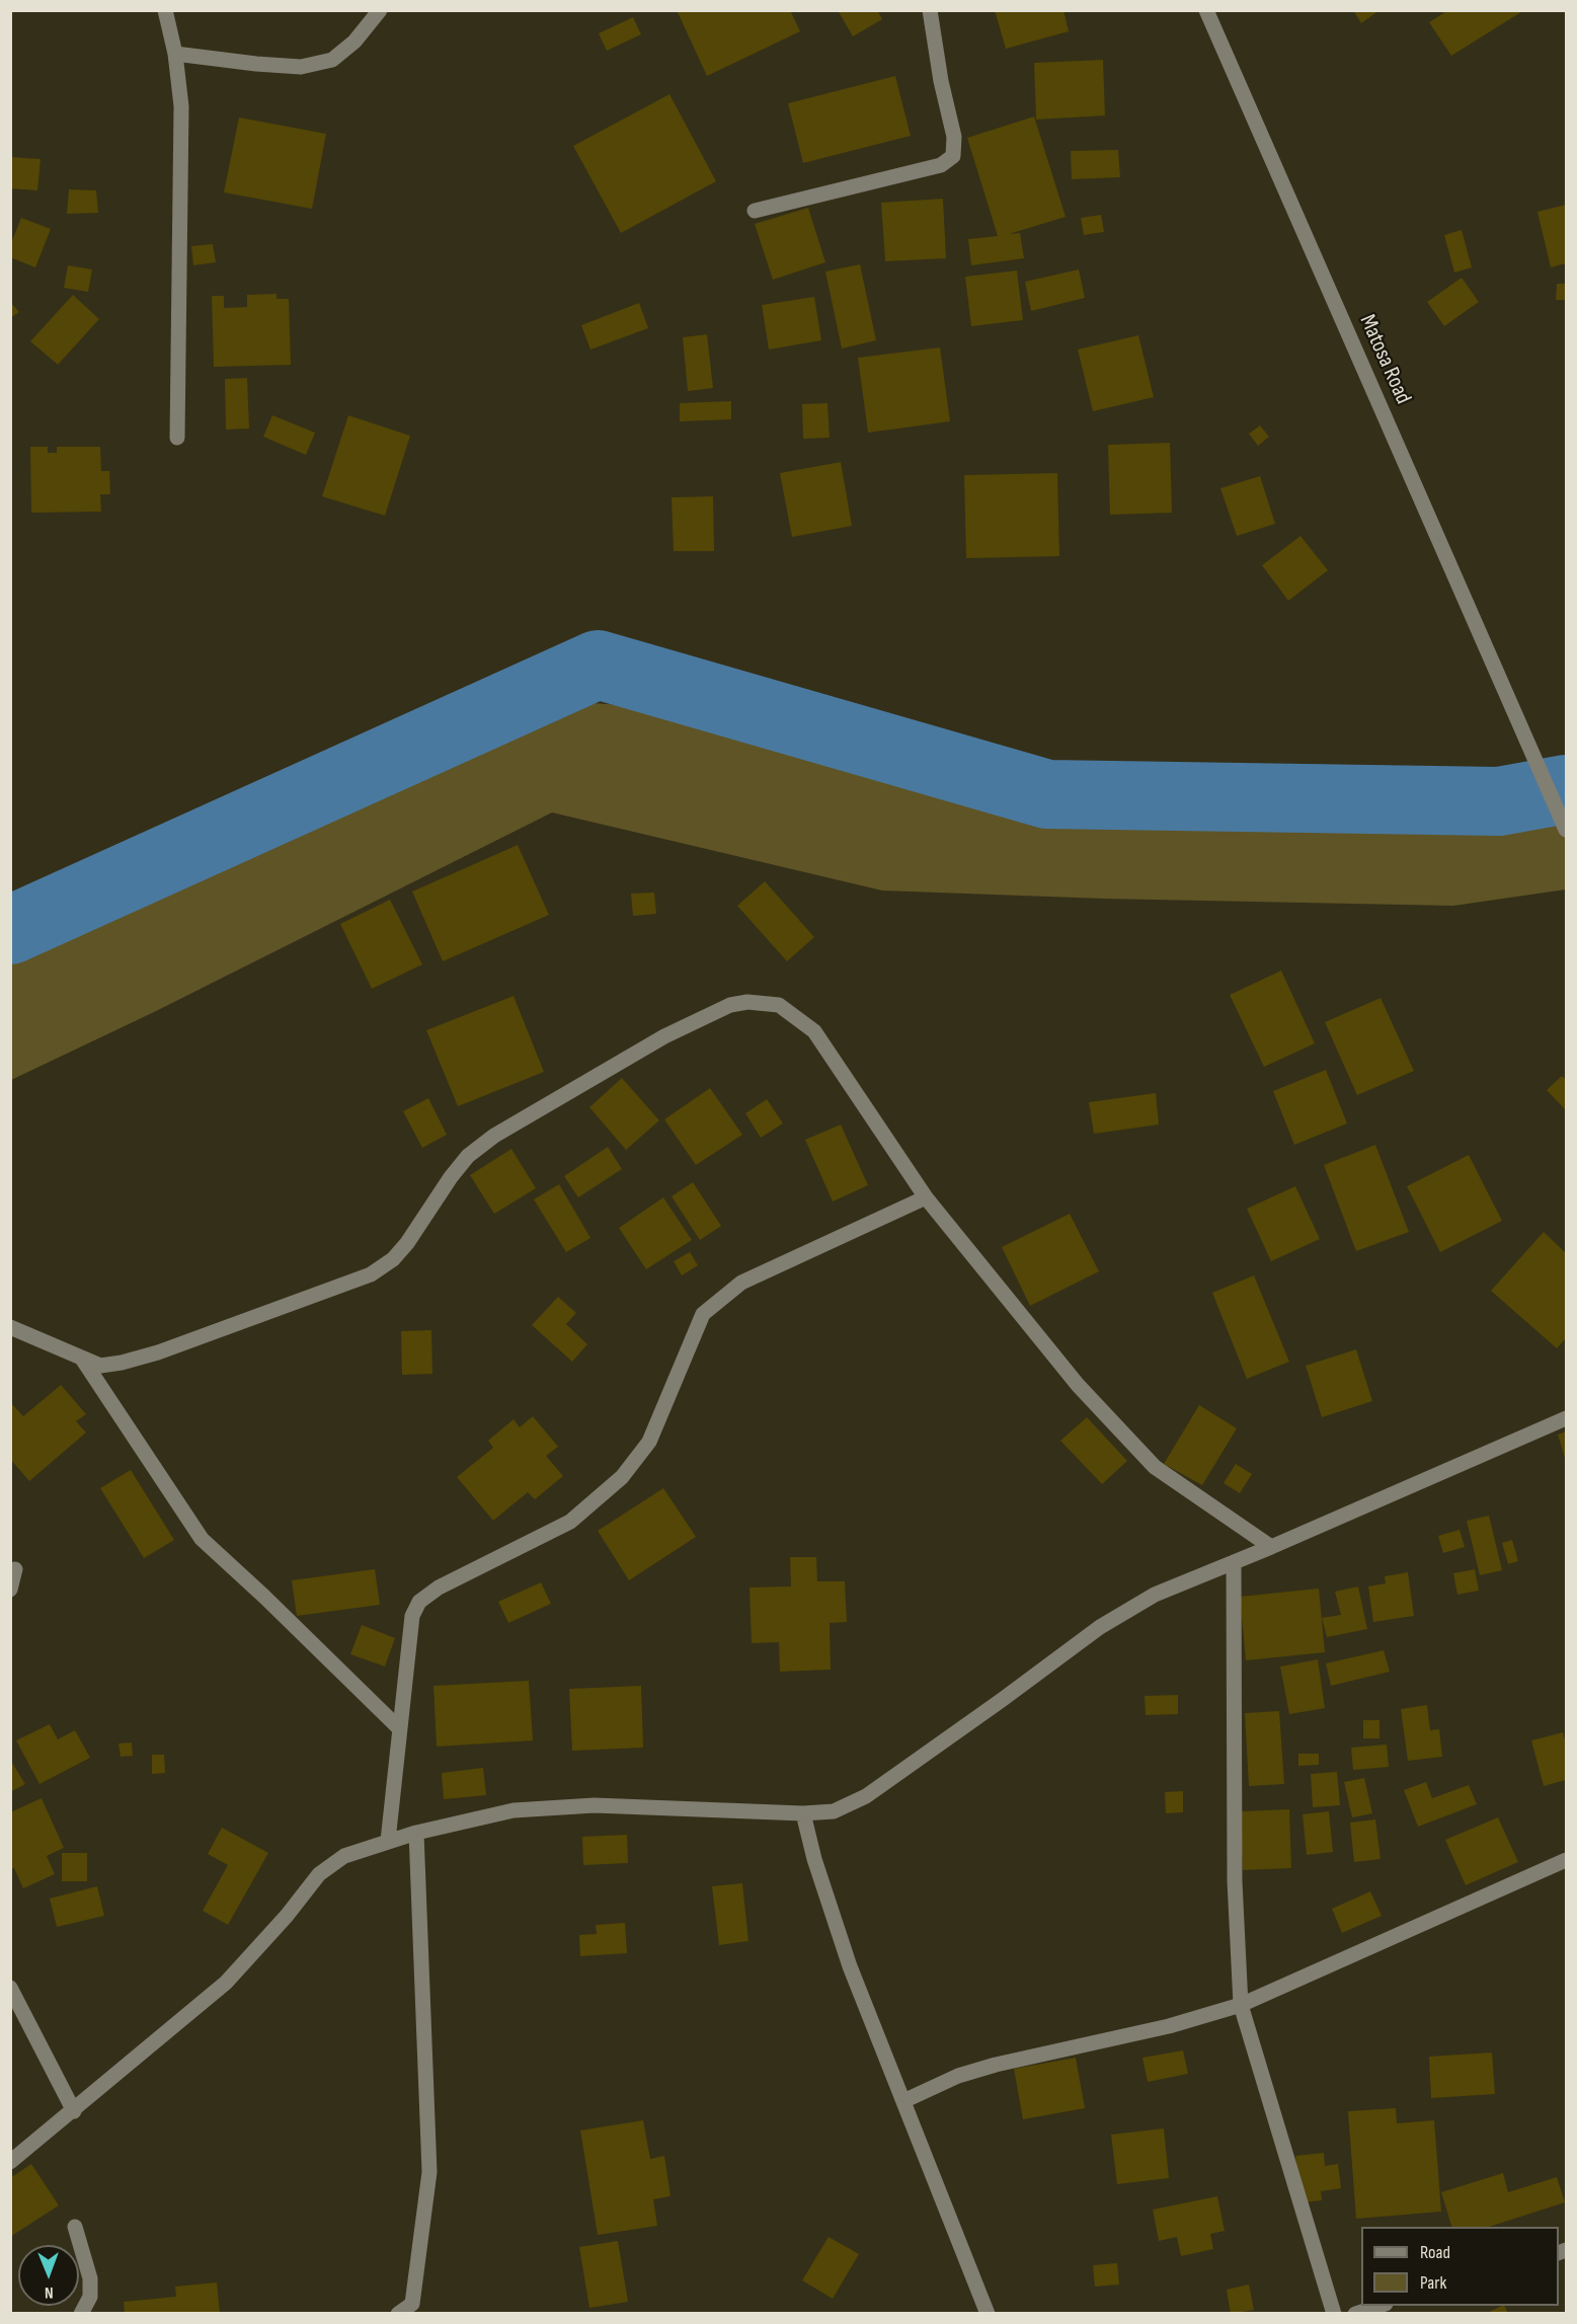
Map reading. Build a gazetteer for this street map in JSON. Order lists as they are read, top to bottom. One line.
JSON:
{"streets":{"street":["Matosa Road"]},"legend":["Road","Park"],"north":"bottom"}
